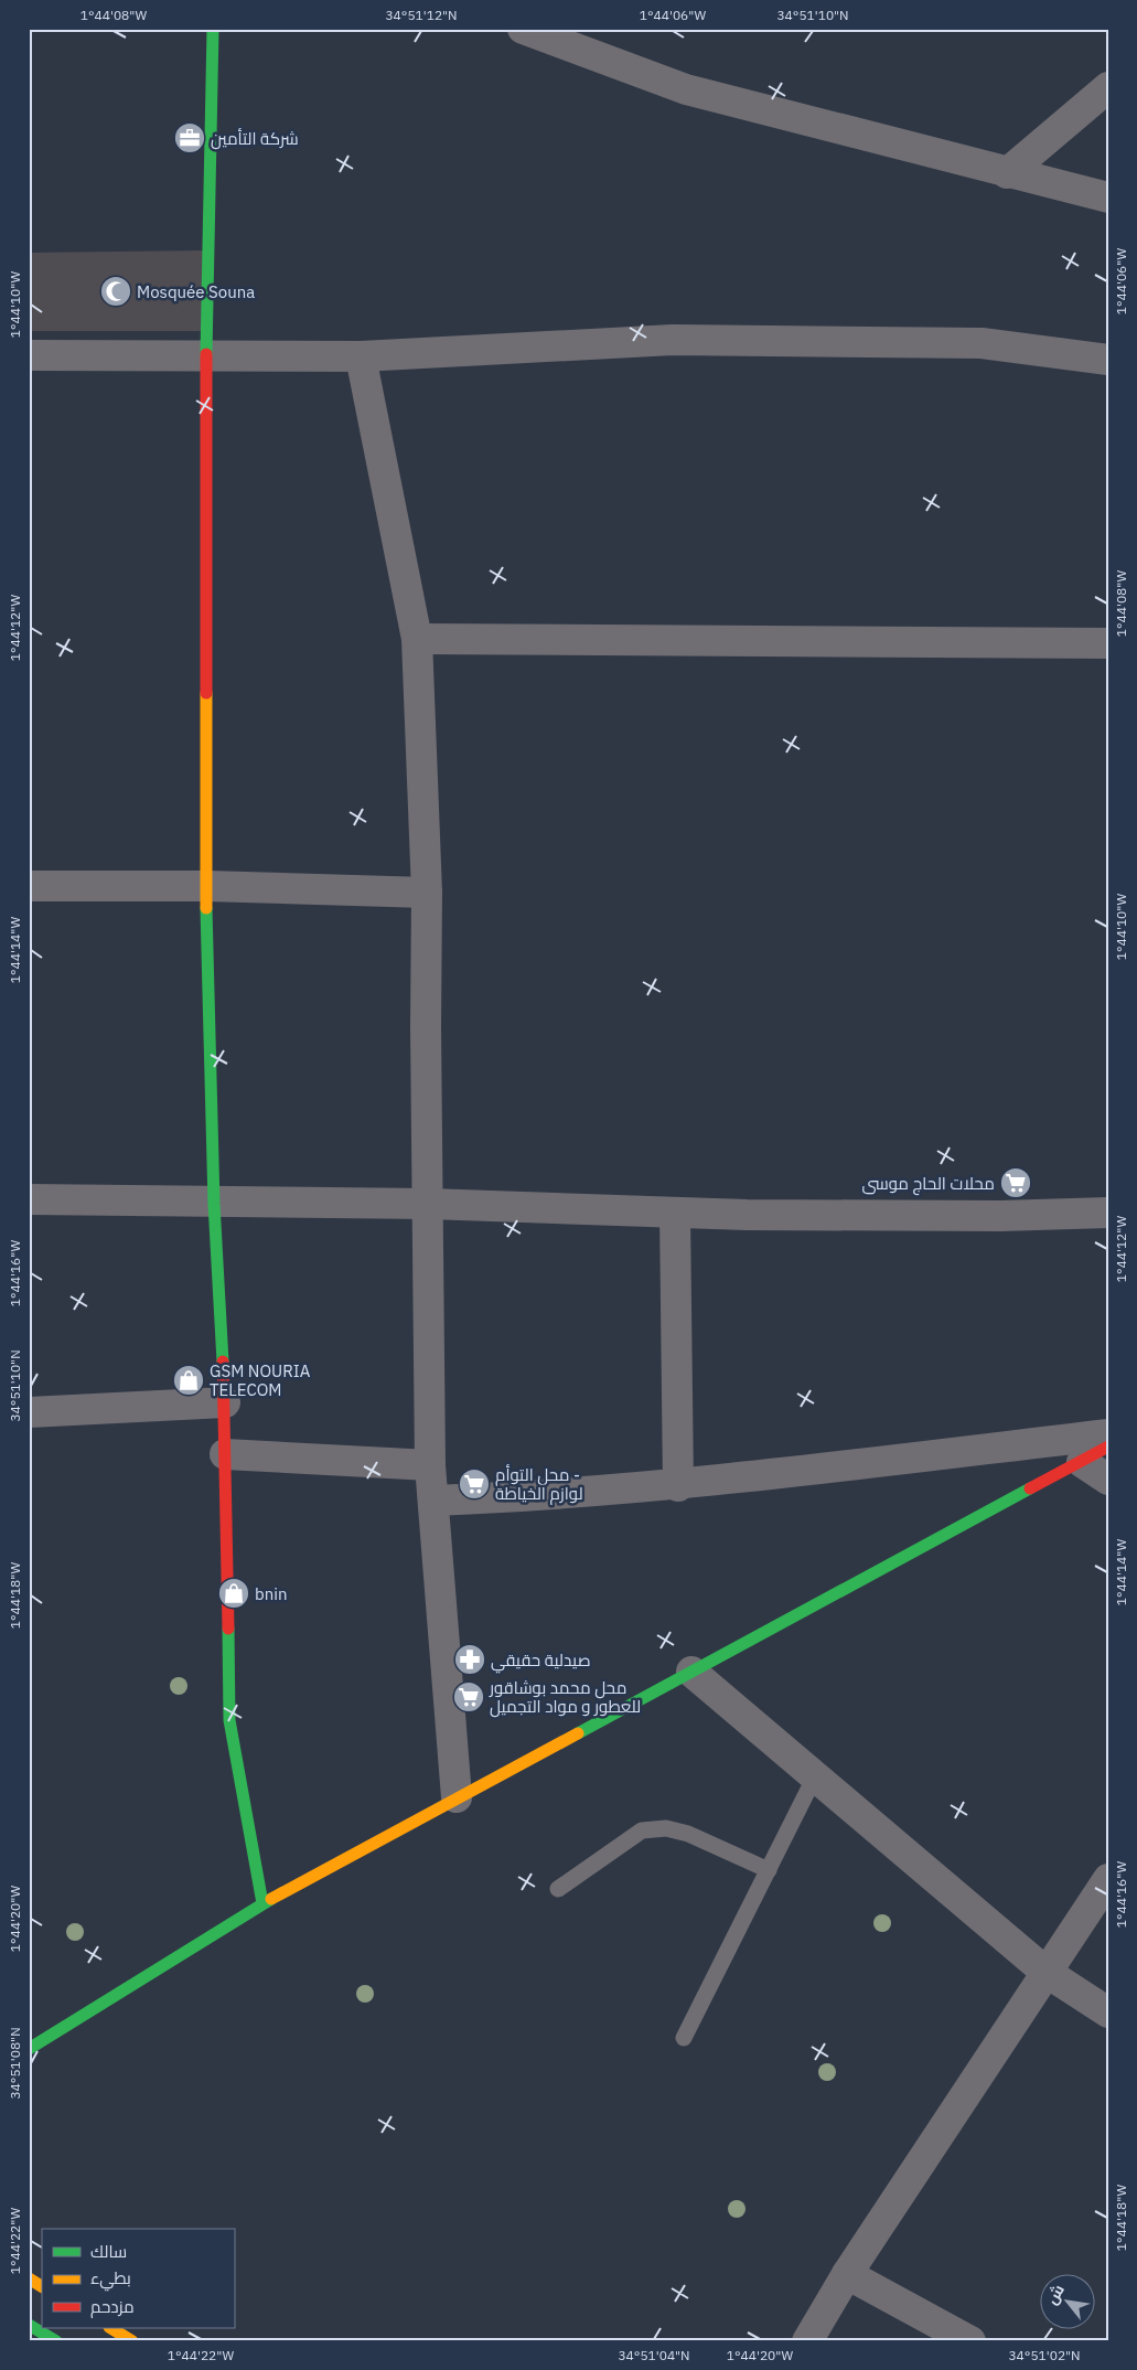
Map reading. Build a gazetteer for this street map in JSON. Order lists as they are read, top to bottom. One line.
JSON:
{"places":{"office":["شركة التأمين"],"mosque":["Mosquée Souna"],"supermarket":["محلات الحاج موسى","محل التوأم - لوازم الخياطة","محل محمد بوشاقور للعطور و مواد التجميل"],"shop":["GSM NOURIA TELECOM","bnin"],"pharmacy":["صيدلية حقيقي"]},"legend":["سالك","بطيء","مزدحم"],"north":"top left","coordinates":["1°44'08\"W","34°51'12\"N","1°44'06\"W","34°51'10\"N","1°44'10\"W","1°44'12\"W","1°44'14\"W","1°44'16\"W","1°44'18\"W","1°44'20\"W","34°51'08\"N","1°44'22\"W","34°51'04\"N","34°51'02\"N"]}
